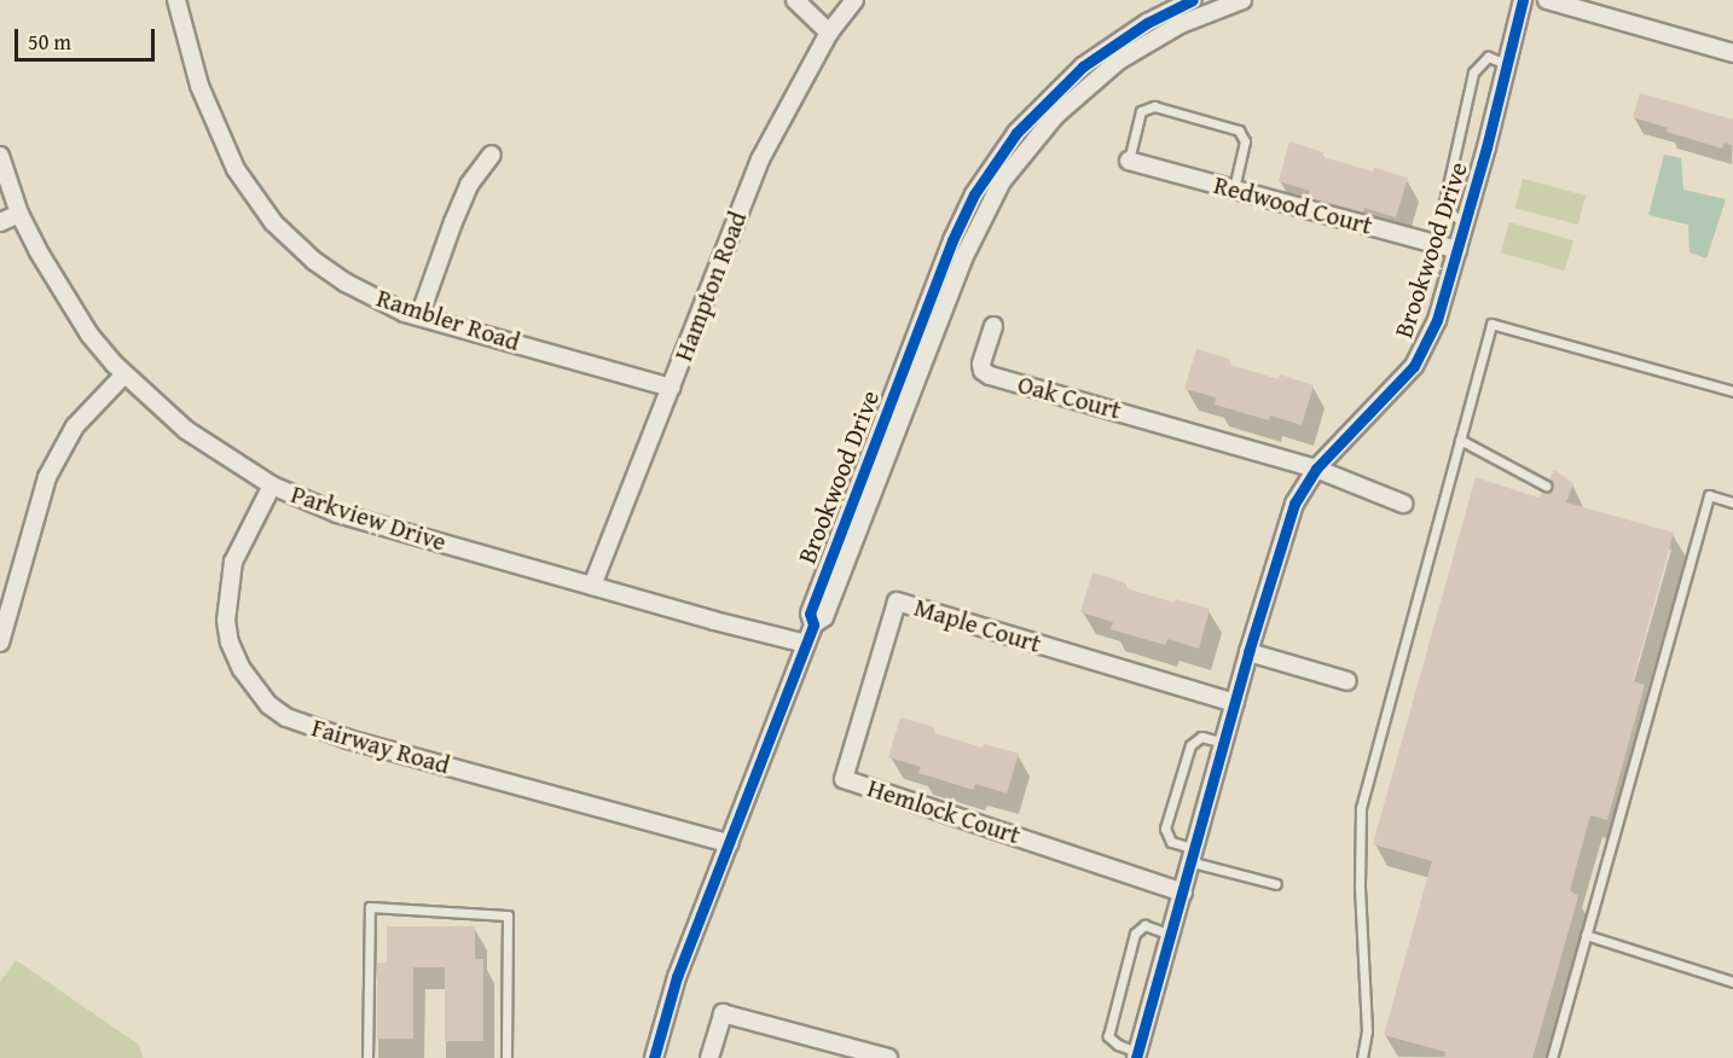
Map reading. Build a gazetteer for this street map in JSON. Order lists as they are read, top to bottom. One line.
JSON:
{"streets":{"street":["Redwood Court","Brookwood Drive","Hampton Road","Rambler Road","Oak Court","Parkview Drive","Maple Court","Fairway Road","Hemlock Court"]},"crossings":[["Redwood Court","Brookwood Drive"],["Brookwood Drive","Oak Court"],["Brookwood Drive","Parkview Drive"],["Brookwood Drive","Maple Court"],["Brookwood Drive","Fairway Road"],["Brookwood Drive","Hemlock Court"],["Hampton Road","Rambler Road"],["Hampton Road","Parkview Drive"],["Parkview Drive","Fairway Road"],["Maple Court","Hemlock Court"]],"scale_bar":"50 m"}
